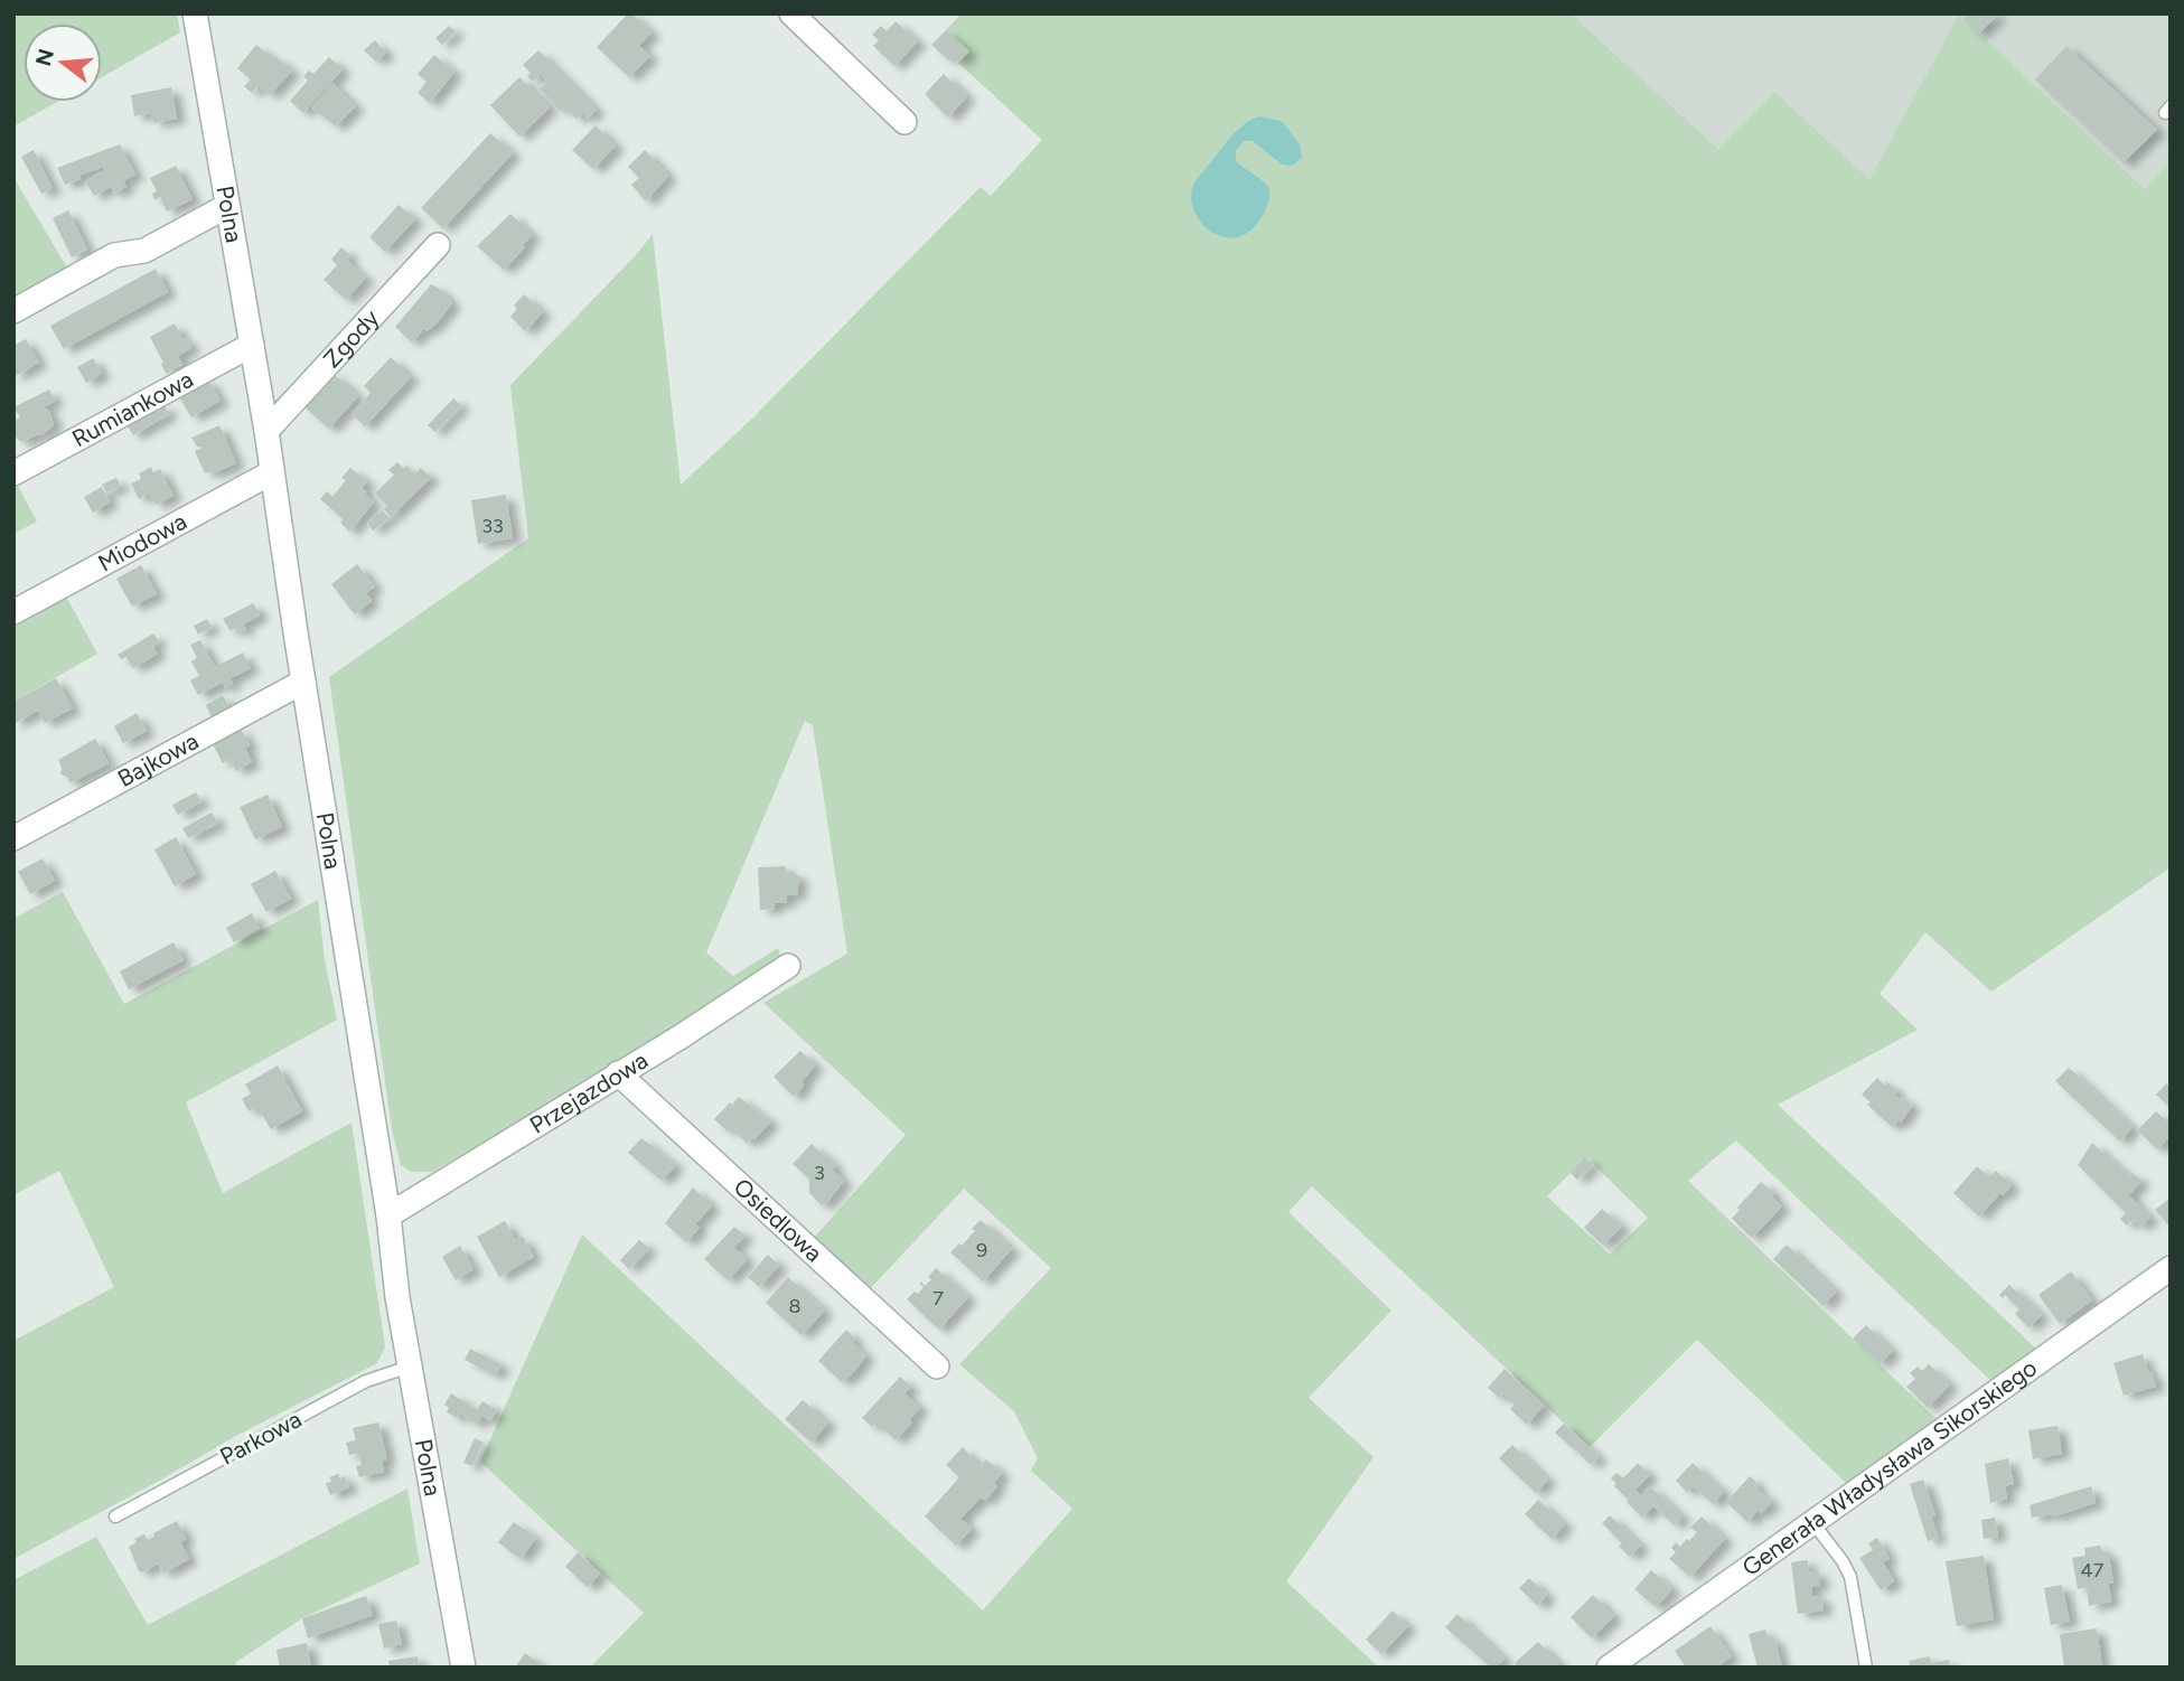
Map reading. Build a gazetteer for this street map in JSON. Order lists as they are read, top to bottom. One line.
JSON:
{"streets":{"street":["Polna","Zgody","Rumiankowa","Miodowa","Bajkowa","Przejazdowa","Osiedlowa","Generała Władysława Sikorskiego"],"lane":["Parkowa"]},"crossings":[["Polna","Zgody"],["Polna","Rumiankowa"],["Polna","Miodowa"],["Polna","Bajkowa"],["Polna","Przejazdowa"],["Polna","Parkowa"],["Przejazdowa","Osiedlowa"]],"house_numbers":["33","3","9","7","8","47"],"north":"left"}
